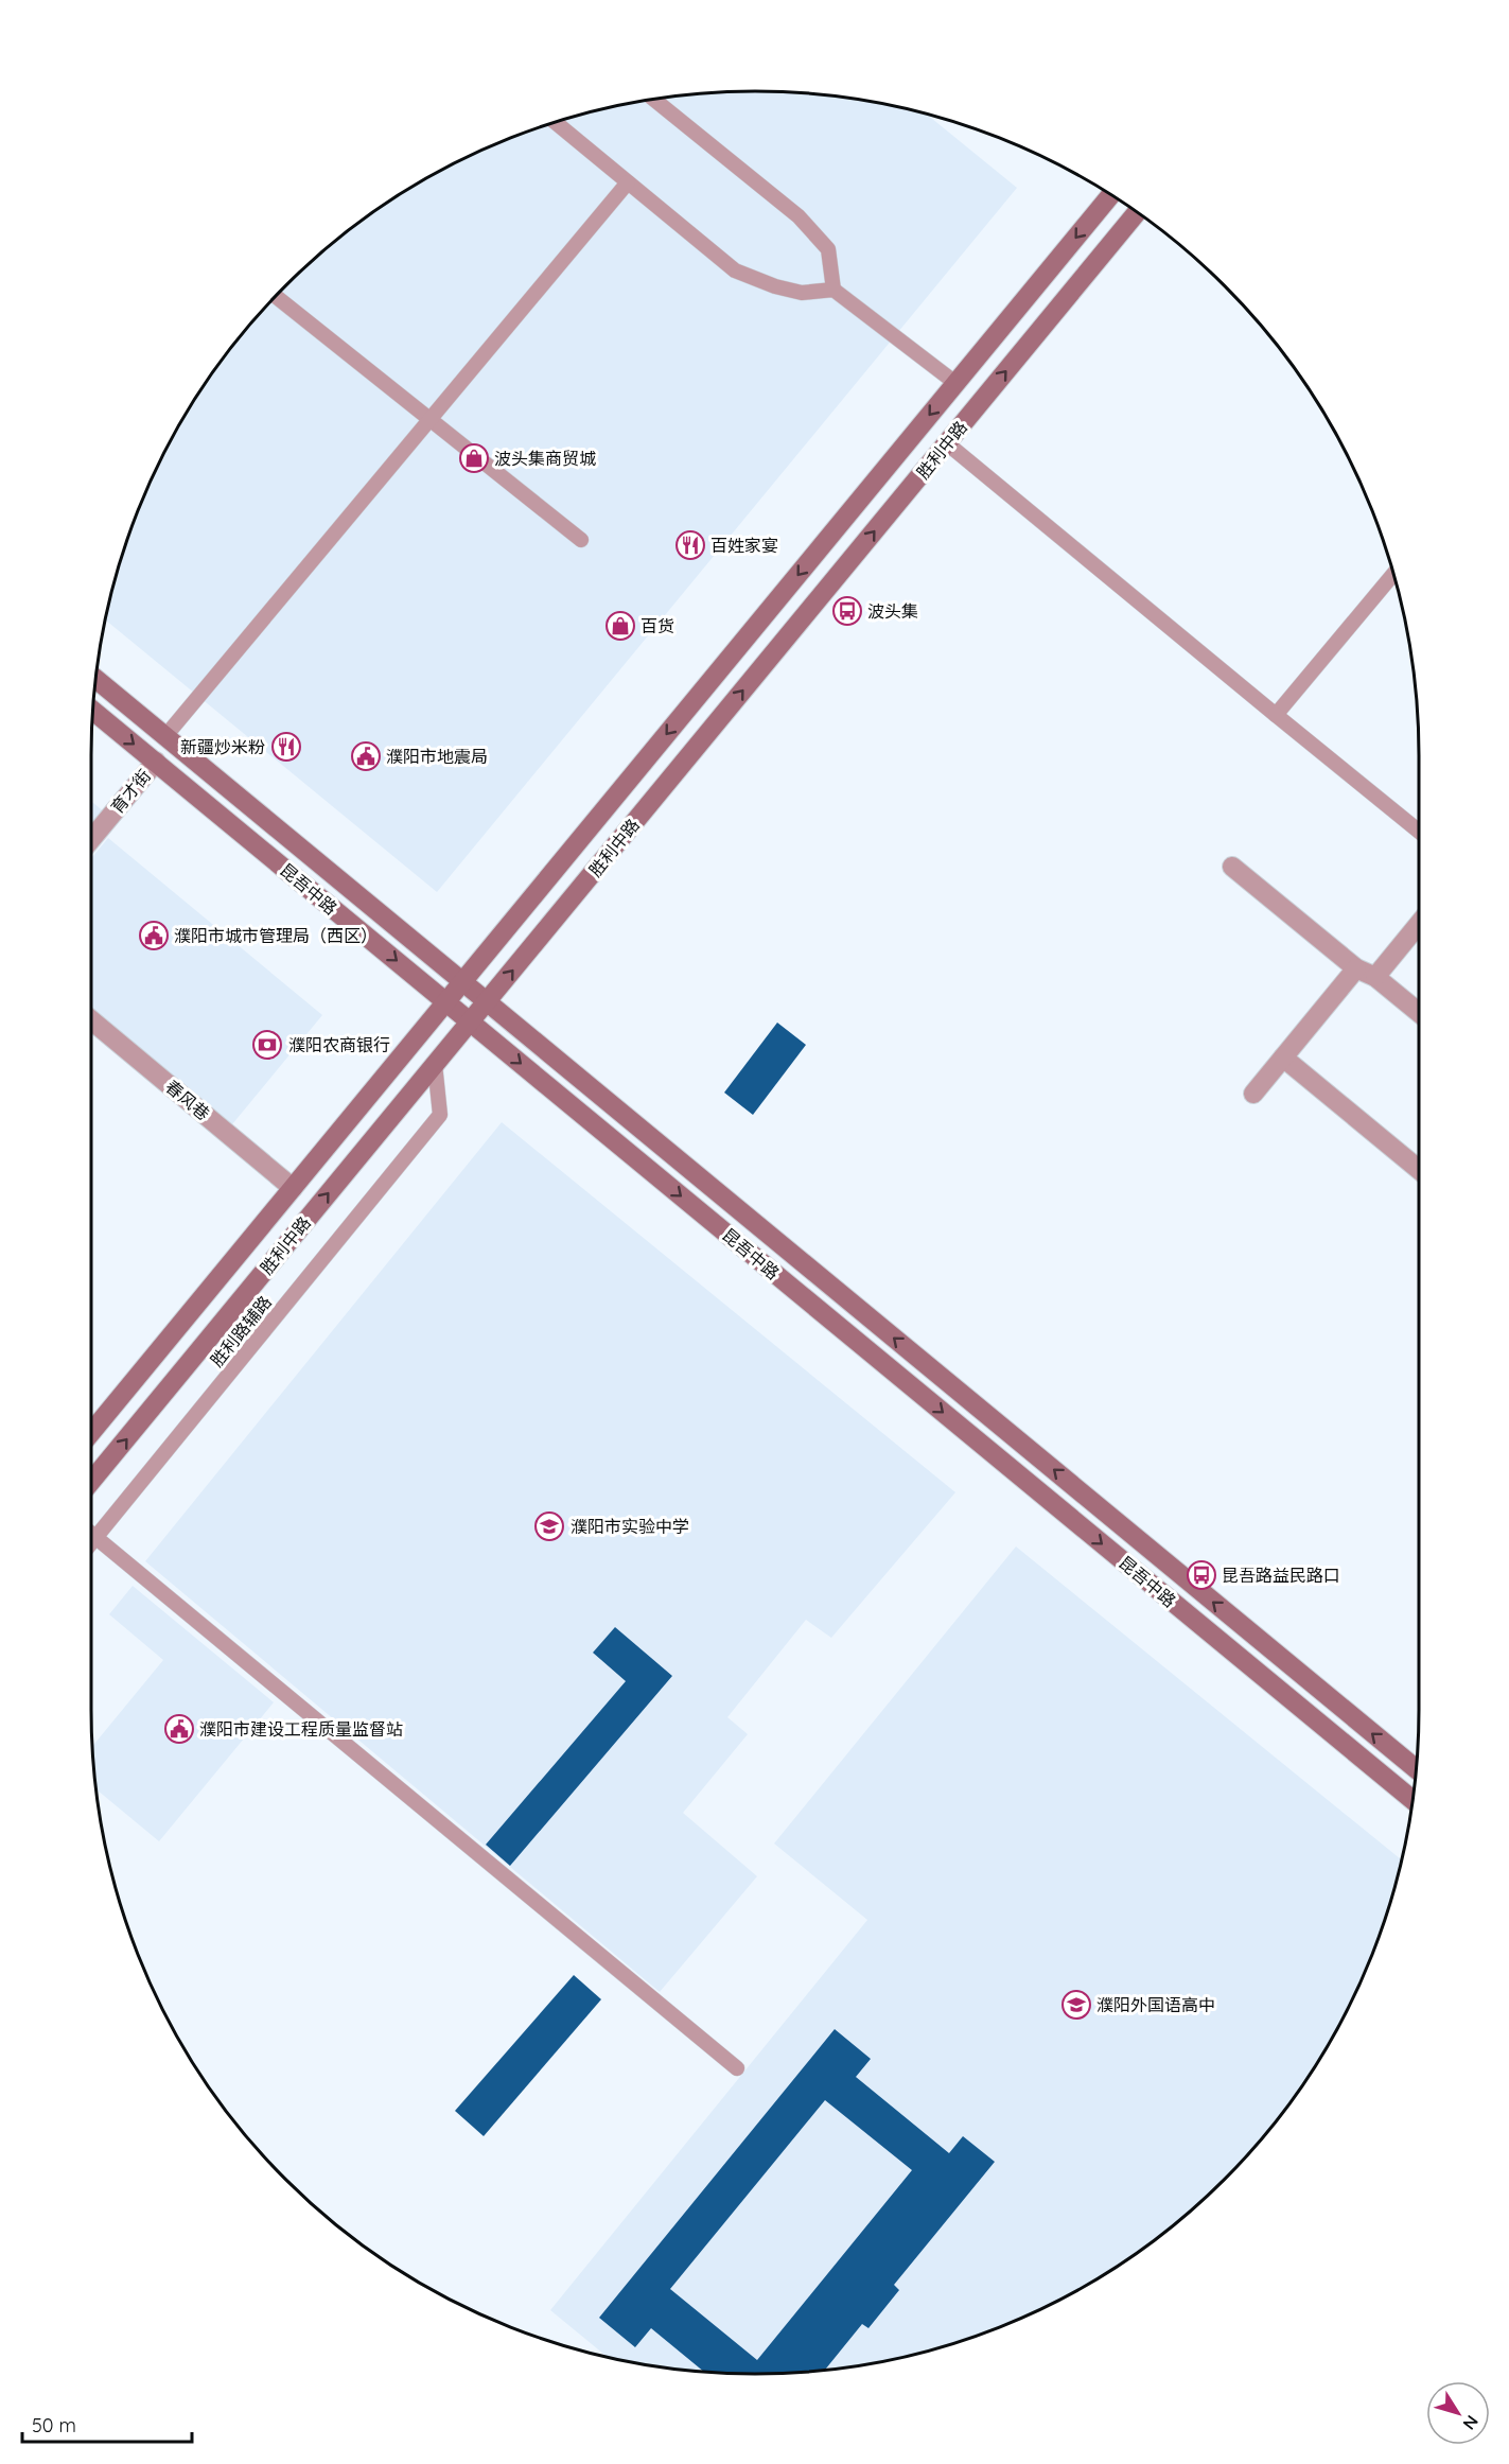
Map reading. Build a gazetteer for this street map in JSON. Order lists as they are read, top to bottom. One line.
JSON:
{"streets":{"street":["胜利中路","育才街","昆吾中路","春风巷"],"lane":["胜利路辅路"]},"crossings":[["胜利中路","昆吾中路"],["胜利中路","春风巷"],["胜利中路","胜利路辅路"],["育才街","昆吾中路"]],"places":{"shop":["波头集商贸城","百货"],"restaurant":["百姓家宴","新疆炒米粉"],"bus stop":["波头集","昆吾路益民路口"],"public building":["濮阳市地震局","濮阳市城市管理局（西区）","濮阳市建设工程质量监督站"],"bank":["濮阳农商银行"],"school or university":["濮阳市实验中学","濮阳外国语高中"]},"scale_bar":"50 m","north":"bottom right"}
